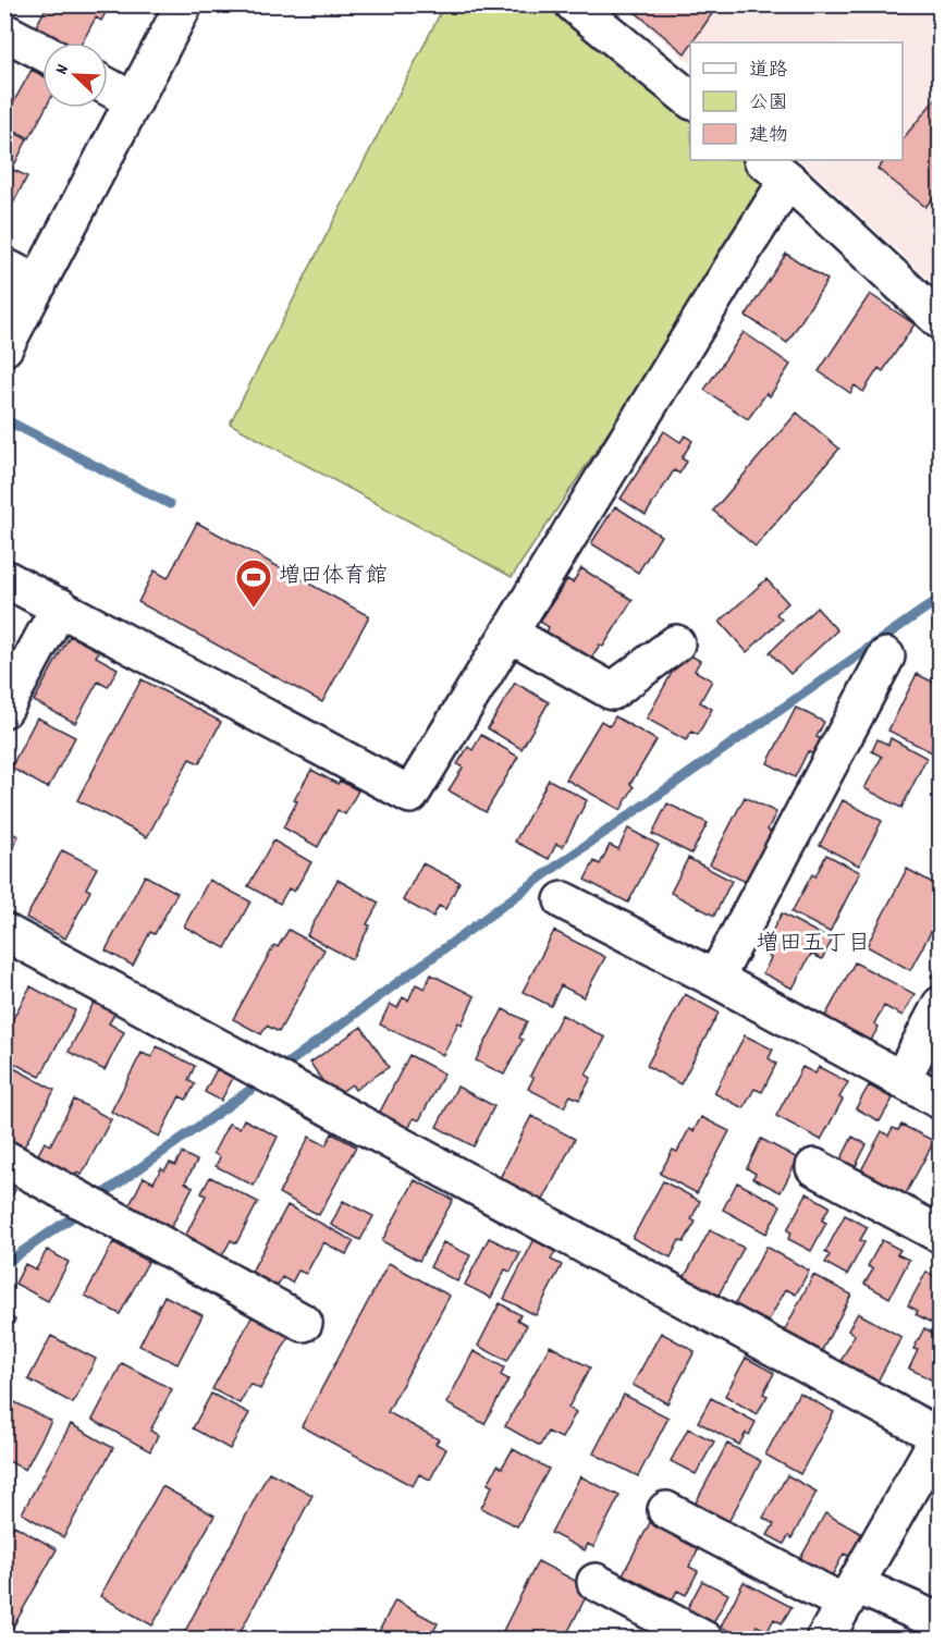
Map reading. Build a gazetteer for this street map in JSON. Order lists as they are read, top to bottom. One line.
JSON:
{"districts":["増田五丁目"],"places":{"sports":["増田体育館"]},"legend":["道路","公園","建物"],"north":"top left"}
